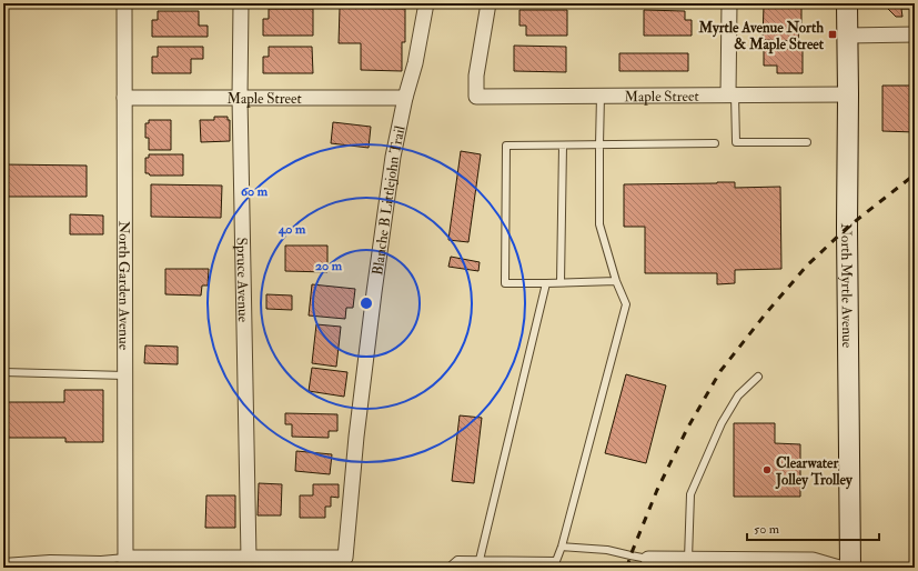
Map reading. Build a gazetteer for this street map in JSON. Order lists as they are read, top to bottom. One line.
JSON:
{"streets":{"main road":["North Myrtle Avenue"],"street":["Maple Street","Blanche B Littlejohn Trail","Spruce Avenue","North Garden Avenue"]},"crossings":[["Maple Street","Blanche B Littlejohn Trail"],["Maple Street","Spruce Avenue"],["Maple Street","North Garden Avenue"],["Maple Street","North Myrtle Avenue"],["Blanche B Littlejohn Trail","Spruce Avenue"]],"places":{"transit":["Myrtle Avenue North & Maple Street"],"other":["Clearwater Jolley Trolley"]},"scale_bar":"50 m","rings":["60 m","40 m","20 m"]}
